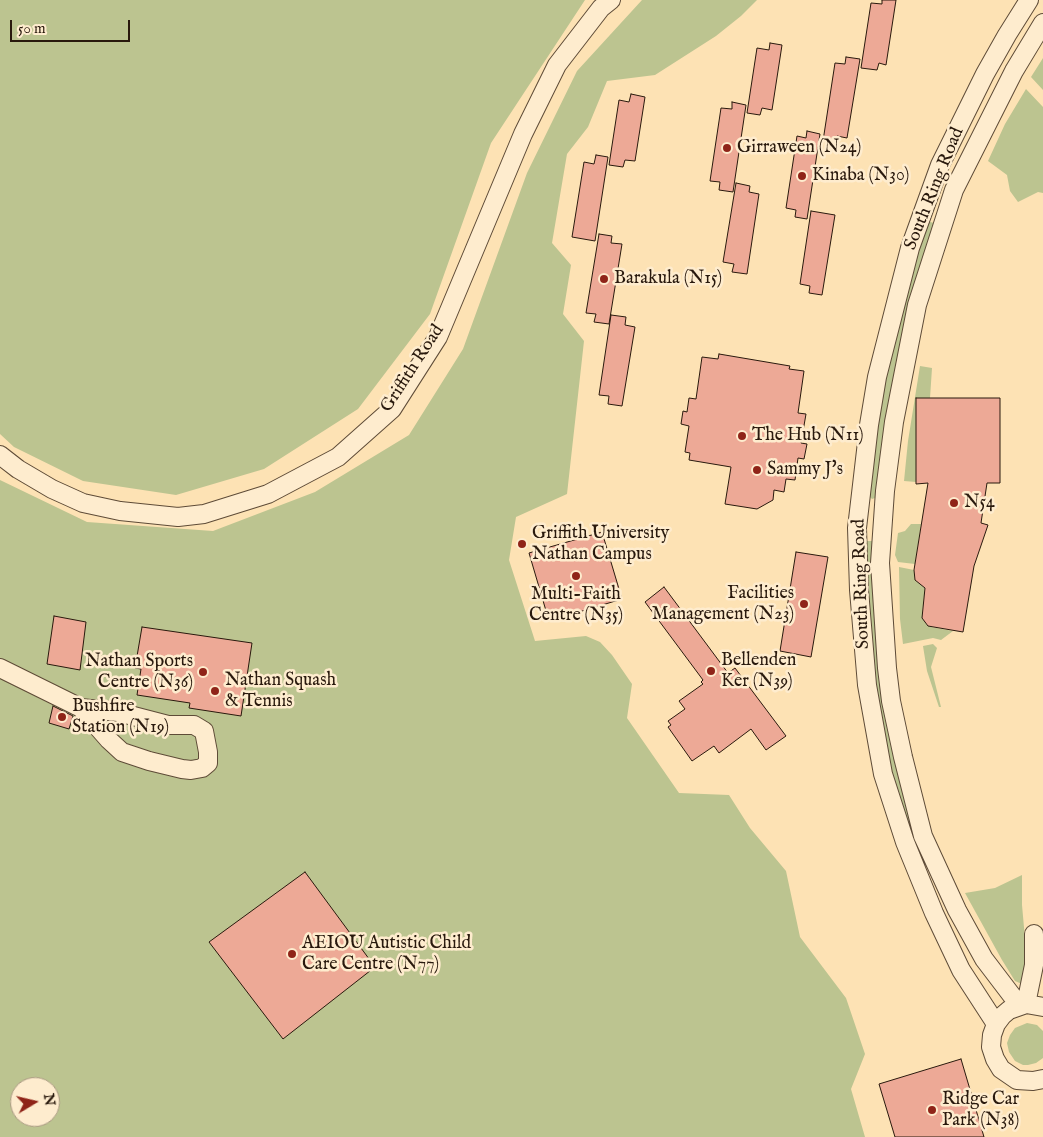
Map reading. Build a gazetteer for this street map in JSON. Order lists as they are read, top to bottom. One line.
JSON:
{"streets":{"street":["South Ring Road","Griffith Road"]},"places":["Girraween (N24)","Kinaba (N30)","Barakula (N15)","The Hub (N11)","Sammy J's","N54","Griffith University Nathan Campus","Multi-Faith Centre (N35)","Facilities Management (N23)","Bellenden Ker (N39)","Nathan Sports Centre (N36)","Nathan Squash & Tennis","Bushfire Station (N19)","AEIOU Autistic Child Care Centre (N77)","Ridge Car Park (N38)"],"scale_bar":"50 m","north":"right"}
